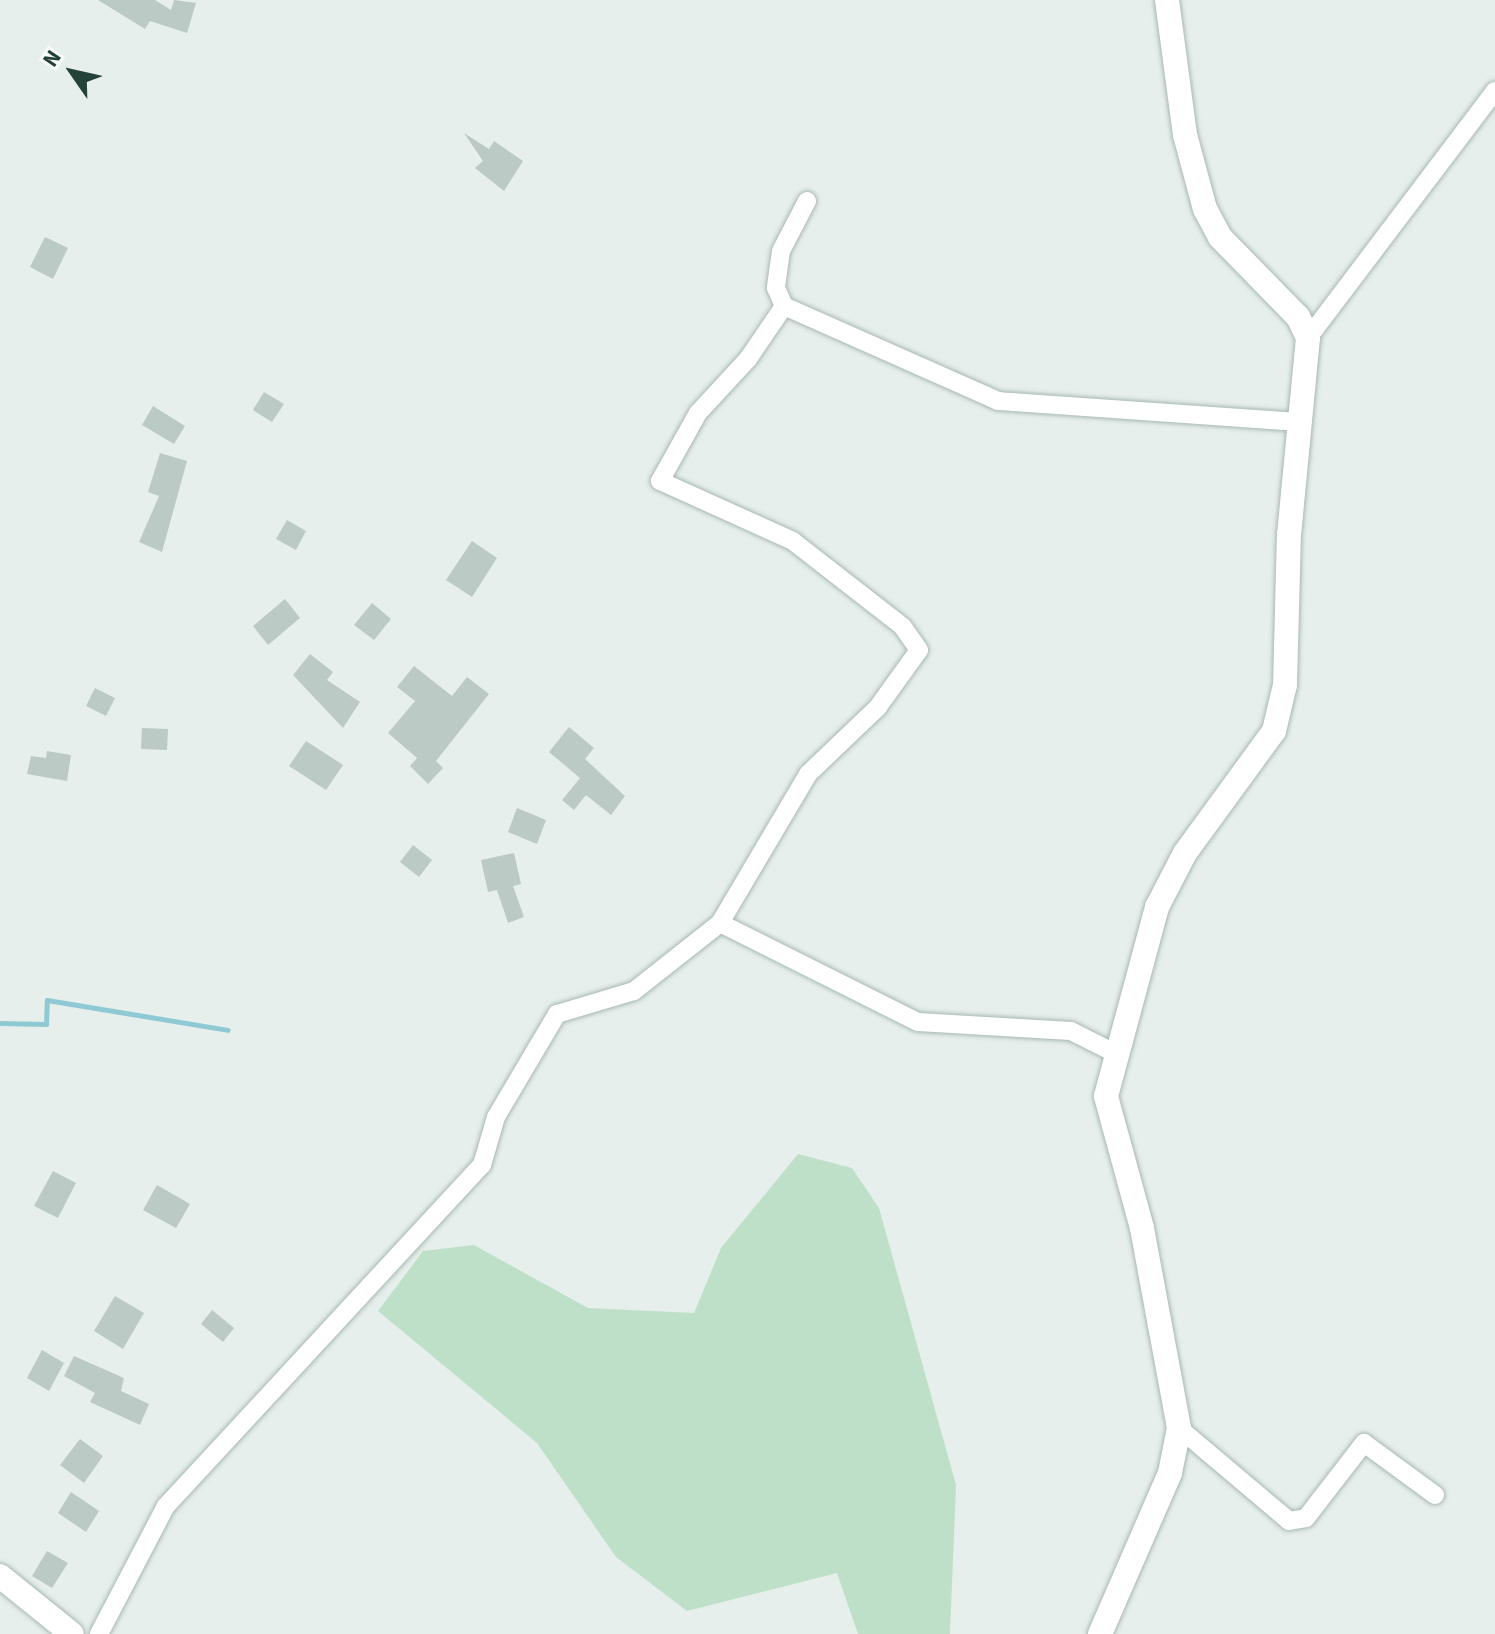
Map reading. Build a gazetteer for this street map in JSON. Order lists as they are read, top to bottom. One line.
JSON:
{"north":"top left"}
